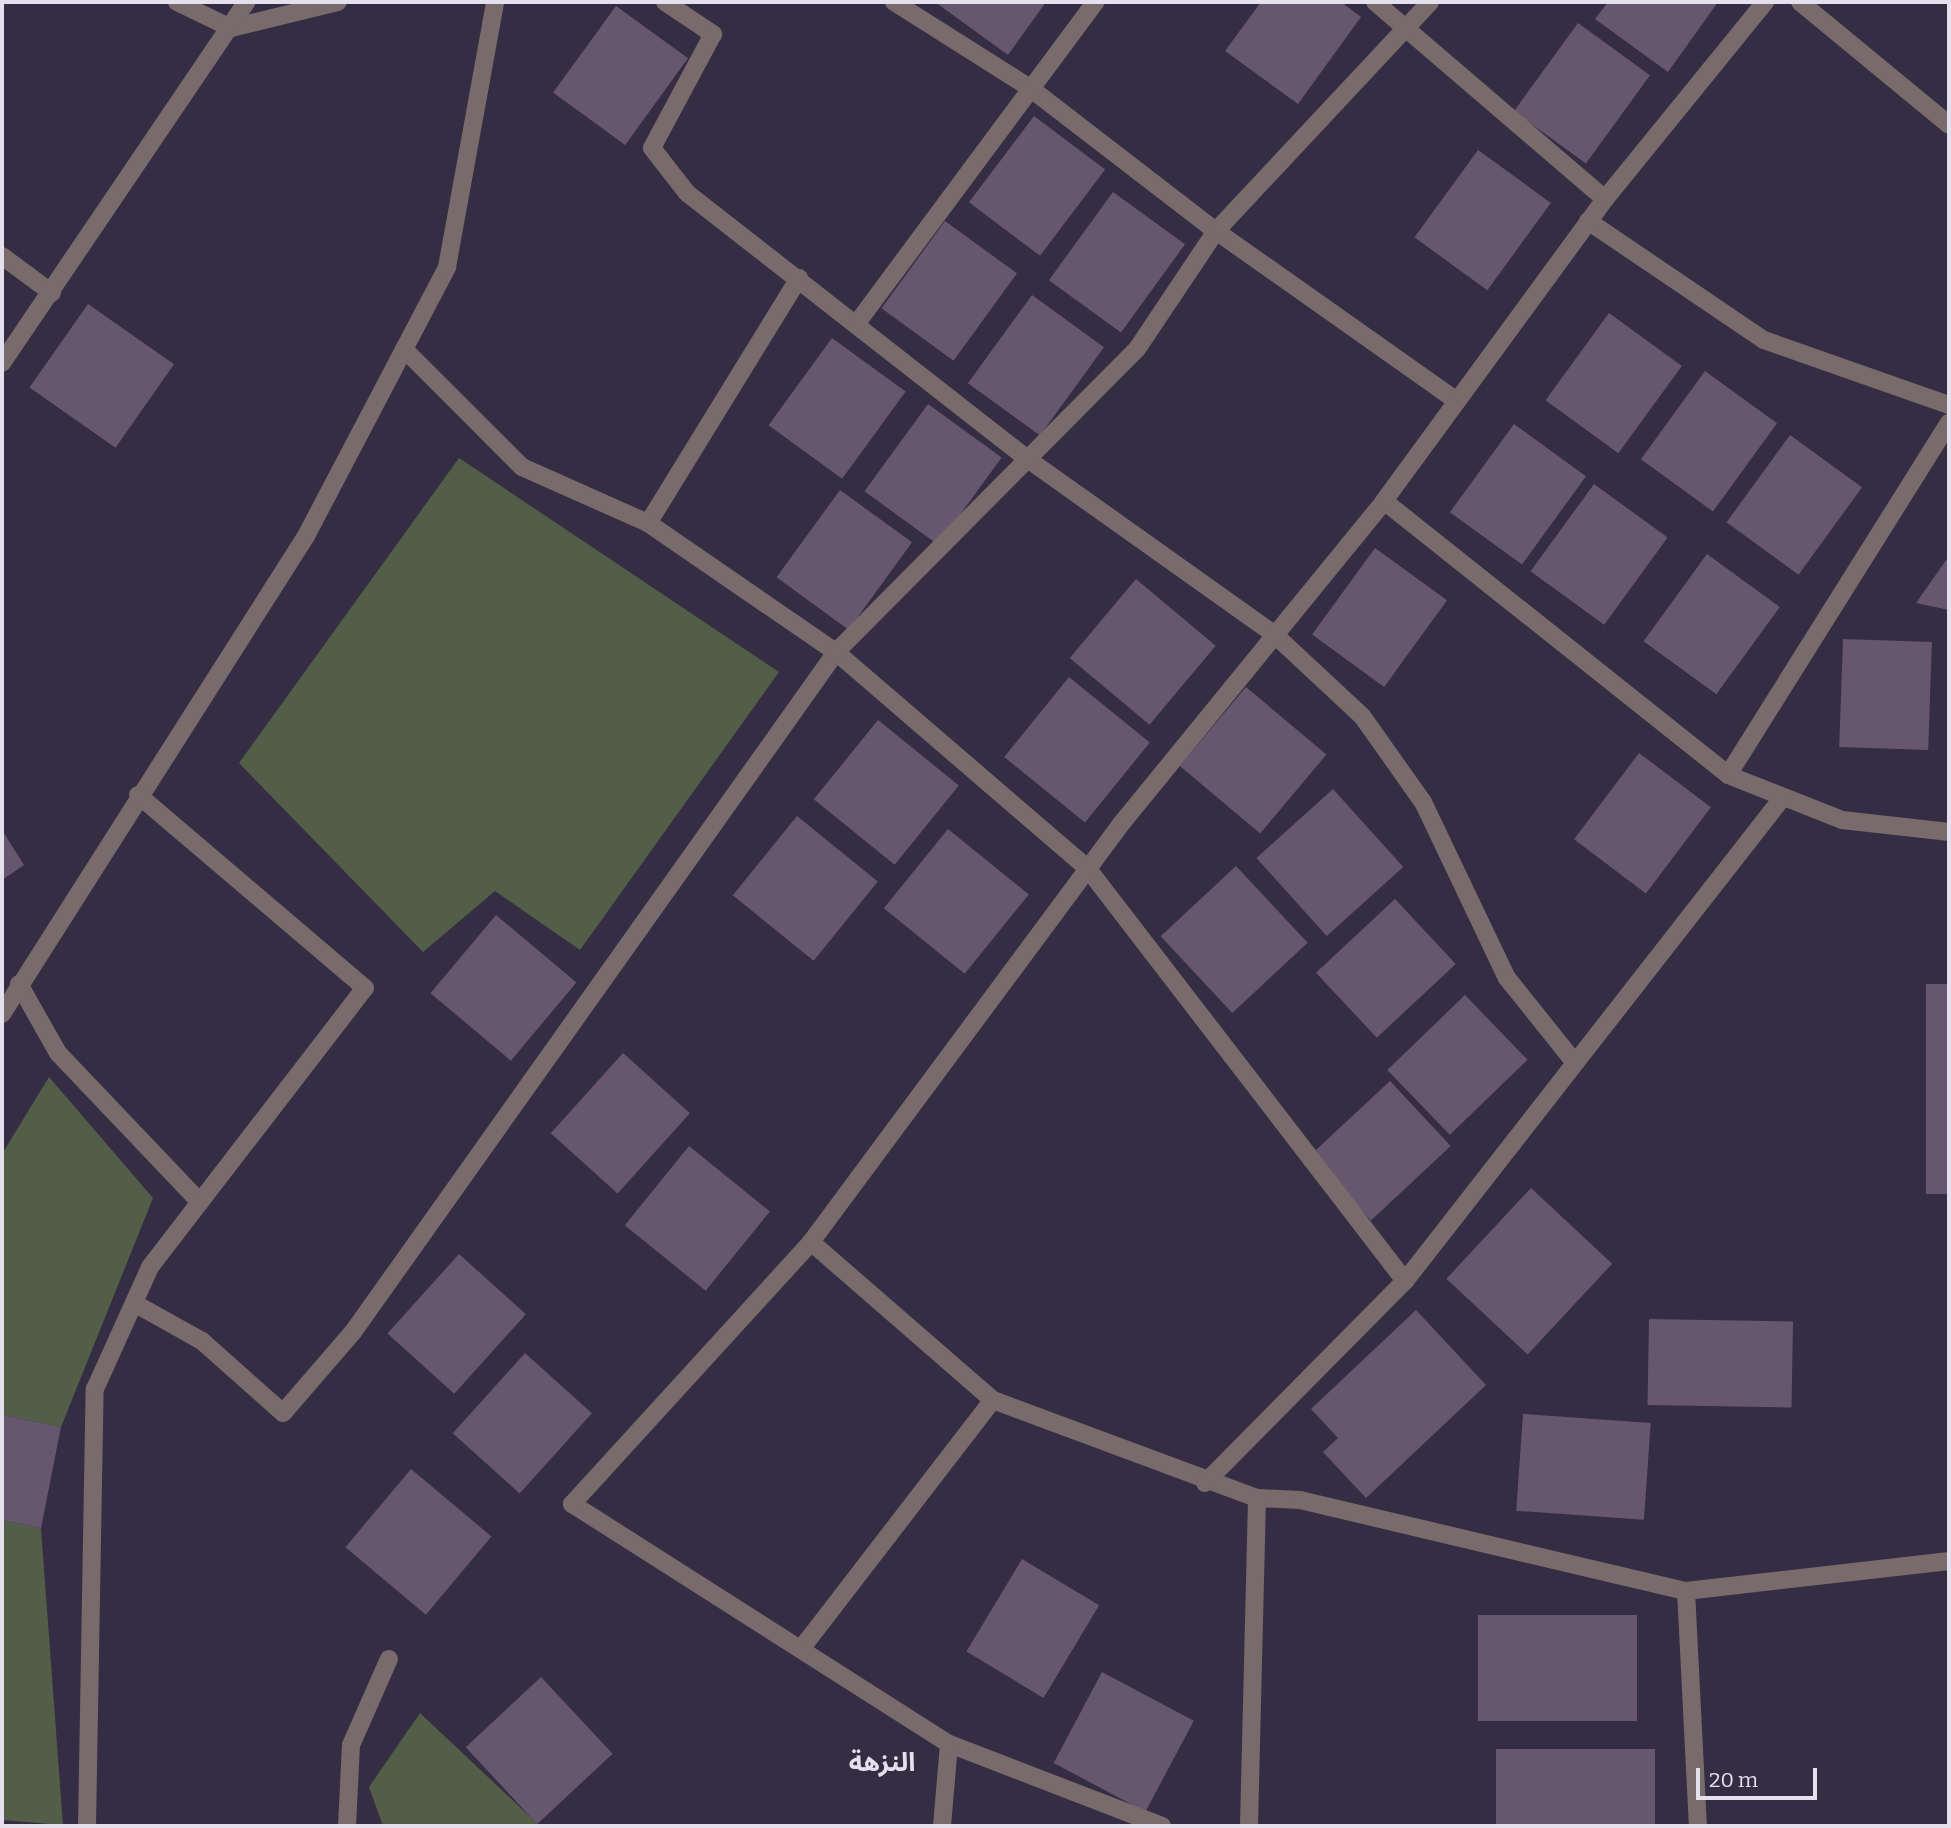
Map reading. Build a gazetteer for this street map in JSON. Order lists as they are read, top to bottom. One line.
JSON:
{"districts":["النزهة"],"scale_bar":"20 m"}
